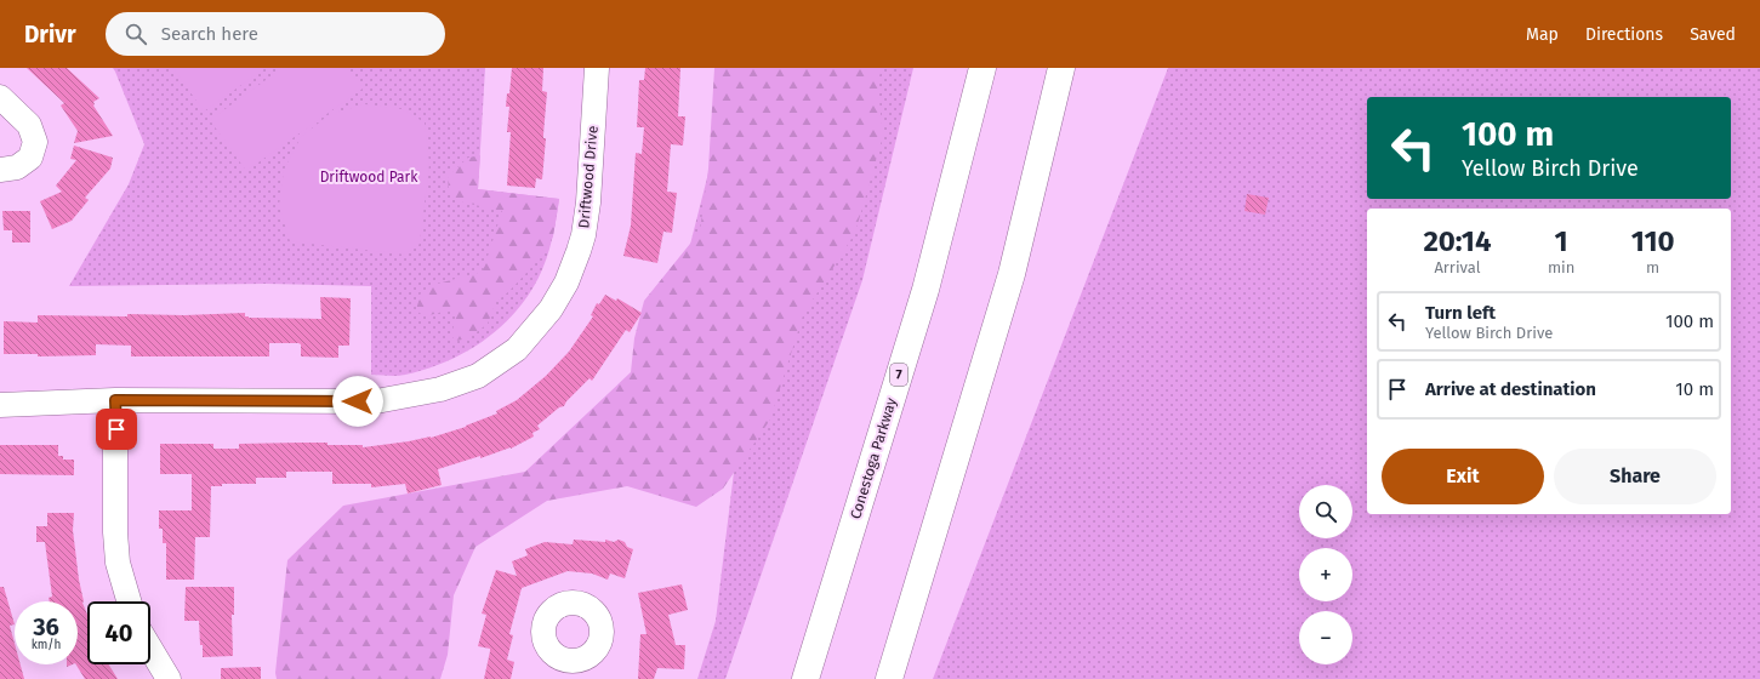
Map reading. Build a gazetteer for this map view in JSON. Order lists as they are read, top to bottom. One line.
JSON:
{"streets":{"highway":["7","Conestoga Parkway"],"street":["Driftwood Drive"]},"parks":["Driftwood Park"],"page":{"header":"Drivr","search":"Search here","nav":["Map","Directions","Saved"],"turn":["100 m","Yellow Birch Drive"],"eta":["20:14","Arrival","1","min","110","m"],"list":[{"name":"Turn left","note":"Yellow Birch Drive","value":"100 m"},{"name":"Arrive at destination","value":"10 m"}],"buttons":["Exit","Share"],"map_buttons":["+","−"],"speed":"36 km/h","limit":"40"}}
